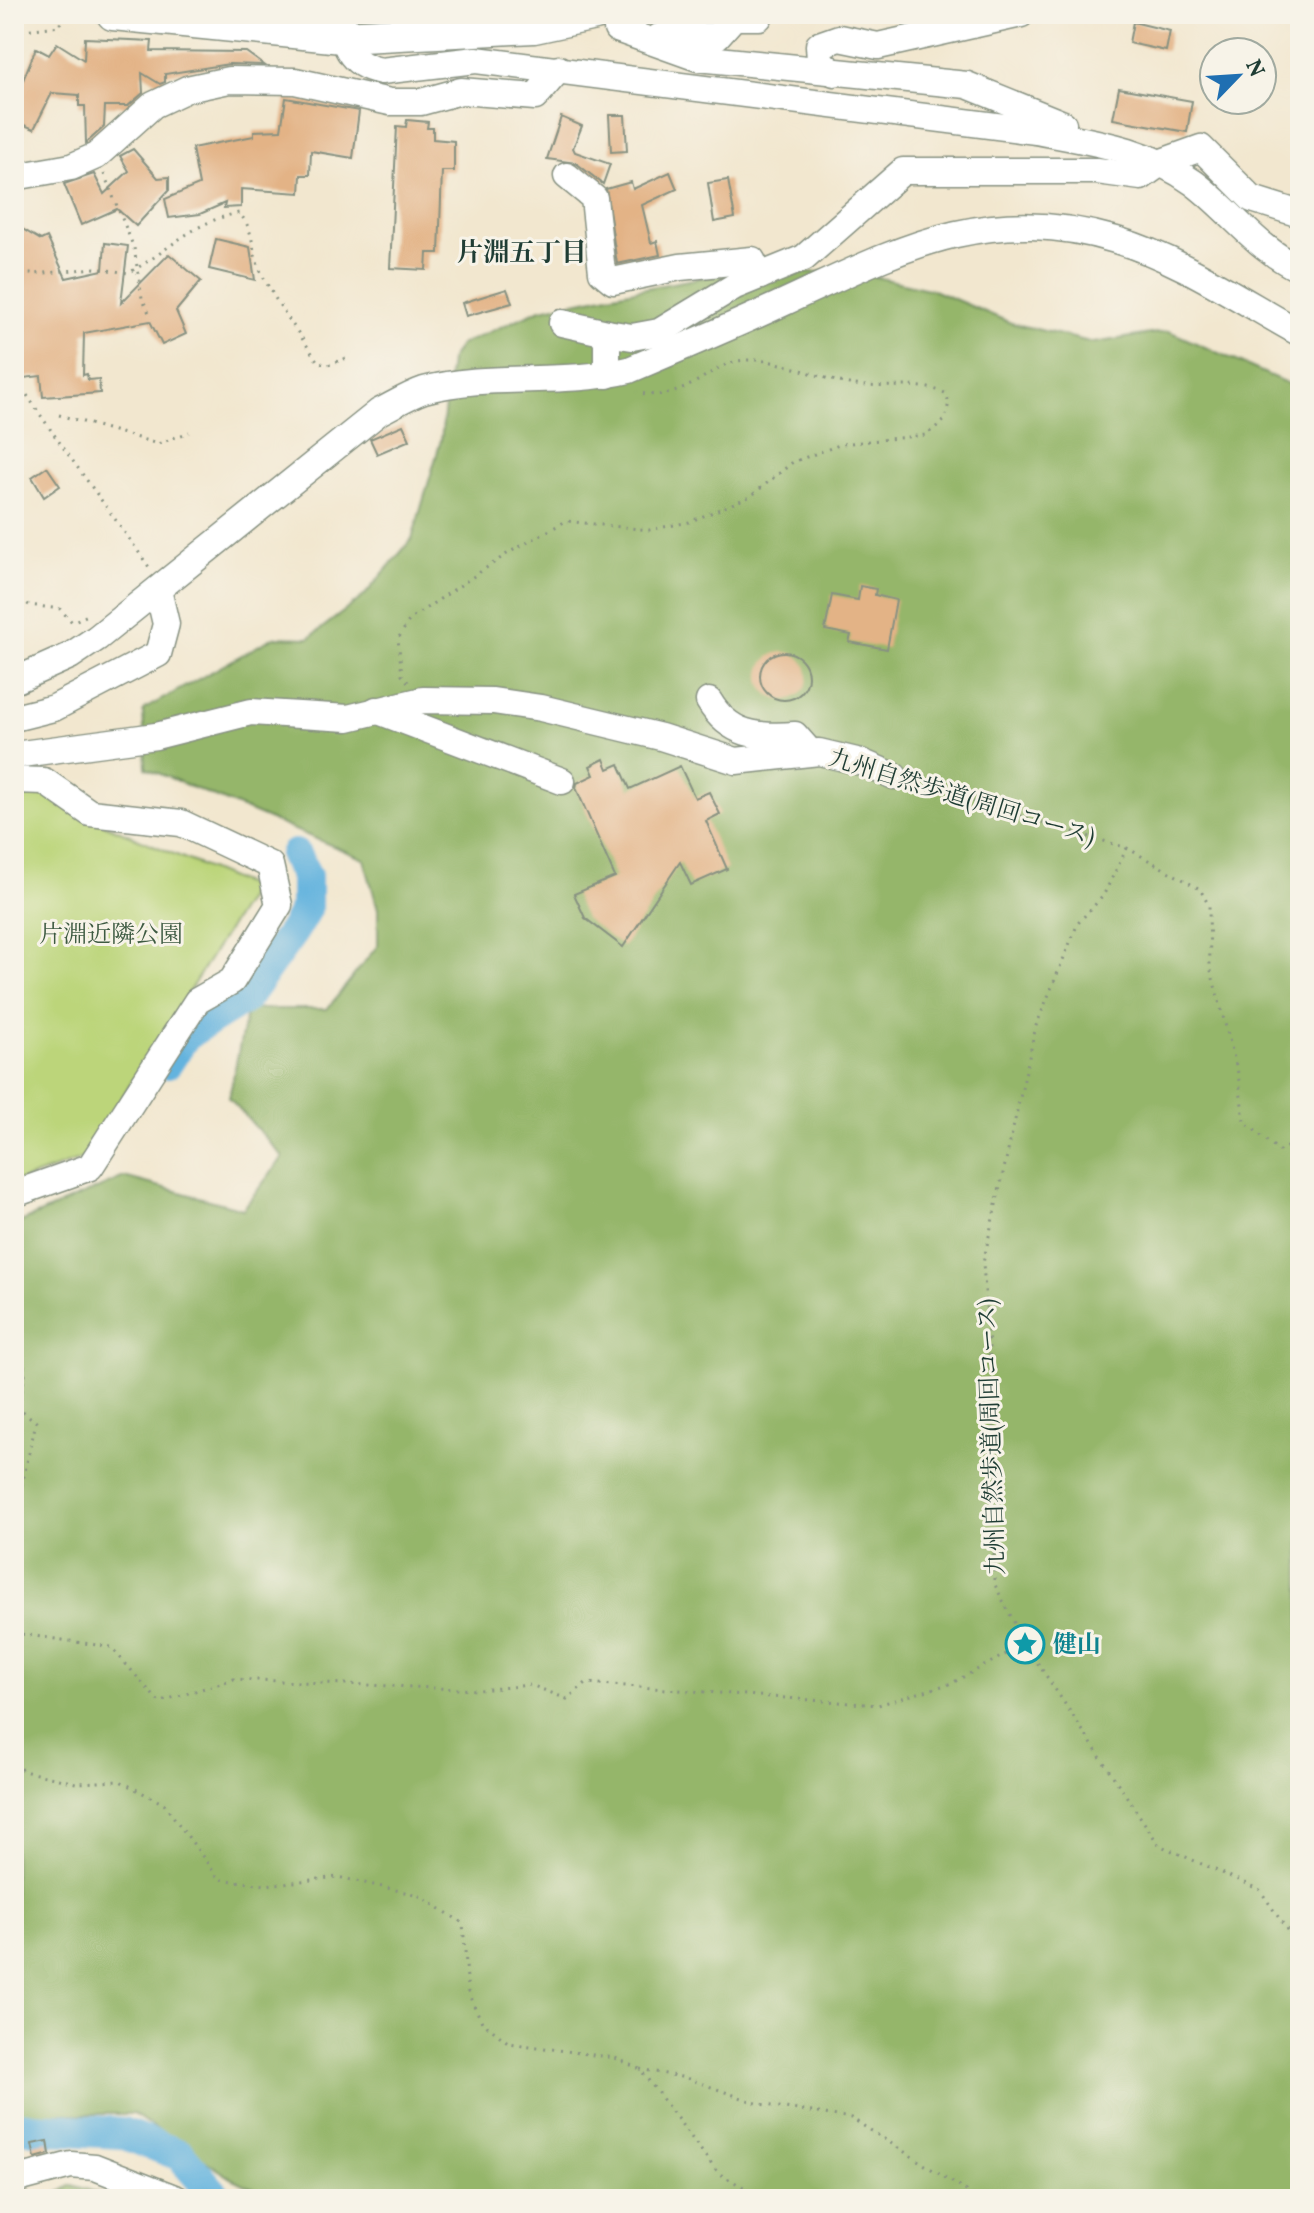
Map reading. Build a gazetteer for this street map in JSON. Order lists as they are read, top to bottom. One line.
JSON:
{"streets":{"street":["九州自然歩道(周回コース)"]},"districts":["片淵五丁目"],"parks":["片淵近隣公園"],"places":{"place":["健山"]},"north":"top right"}
